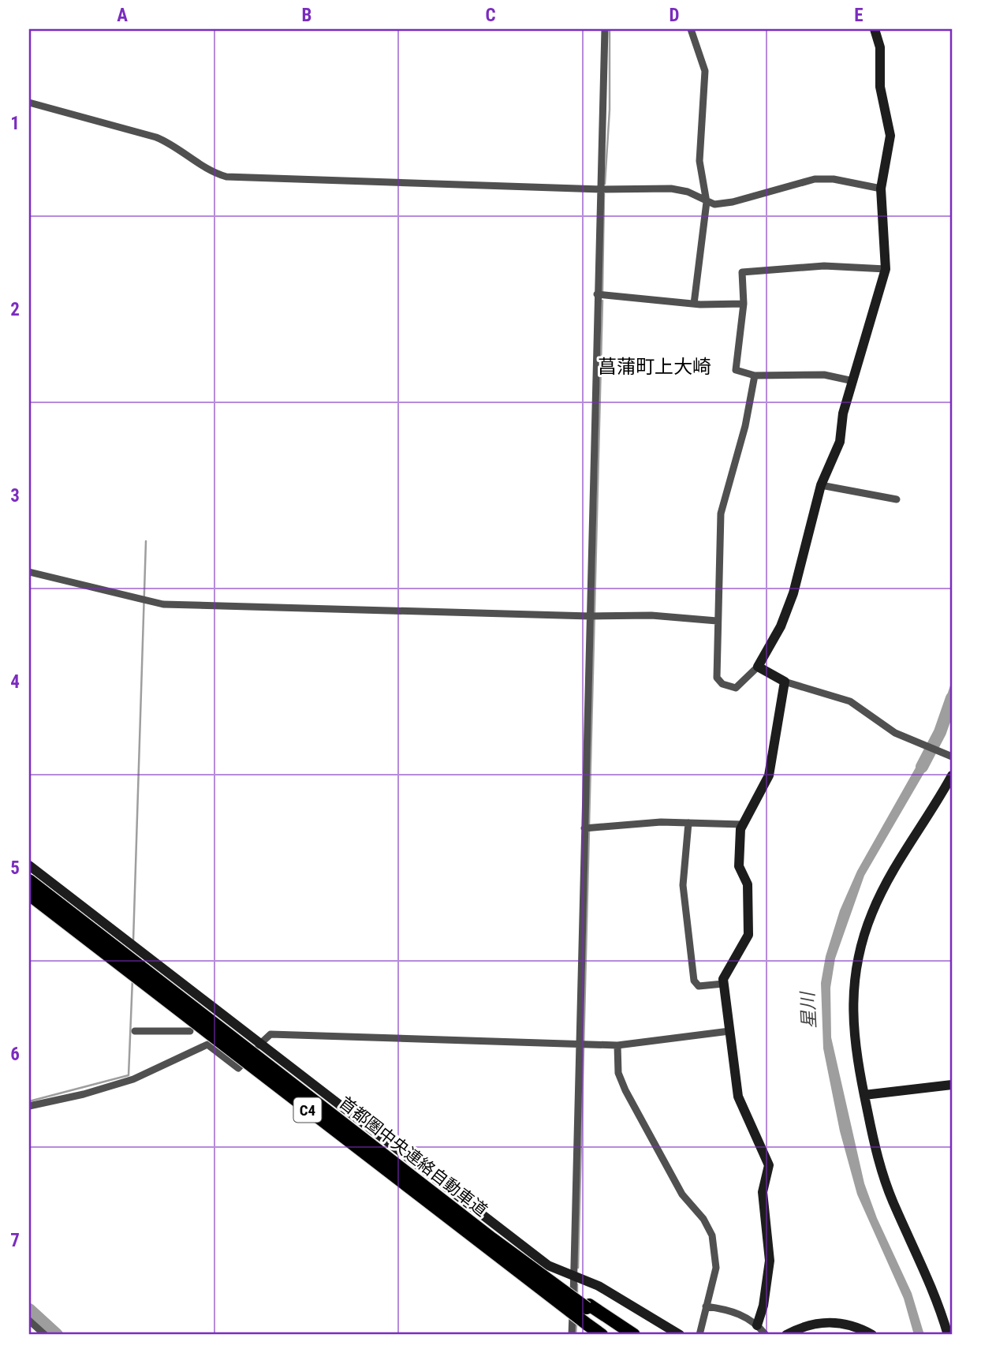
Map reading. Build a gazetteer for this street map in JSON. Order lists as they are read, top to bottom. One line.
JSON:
{"streets":{"highway":["C4","首都圏中央連絡自動車道"]},"districts":["菖蒲町上大崎"],"water":["星川"],"grid":{"columns":["A","B","C","D","E"],"rows":["1","2","3","4","5","6","7"]}}
